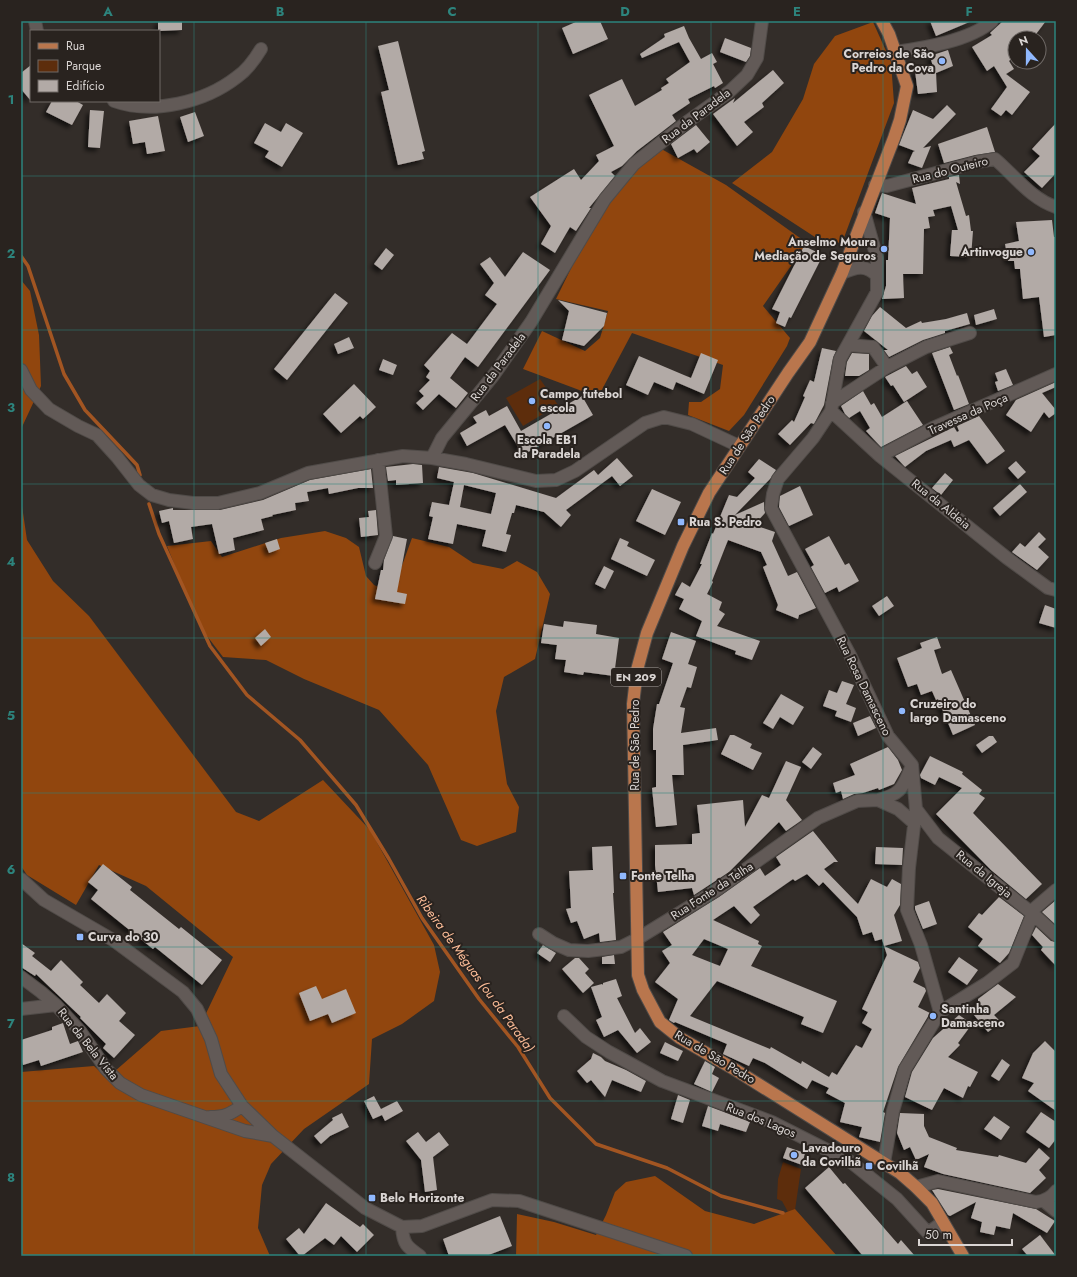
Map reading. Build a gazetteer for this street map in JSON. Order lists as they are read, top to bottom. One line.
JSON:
{"streets":{"main road":["Rua de São Pedro","EN 209"],"street":["Rua da Paradela","Rua do Outeiro","Travessa da Poça","Rua da Aldeia","Rua Rosa Damasceno","Rua da Igreja","Rua Fonte da Telha","Rua da Bela Vista","Rua dos Lagos"]},"crossings":[["Rua do Outeiro","Rua de São Pedro"],["Travessa da Poça","Rua da Aldeia"],["Rua de São Pedro","Rua Rosa Damasceno"],["Rua de São Pedro","Rua Fonte da Telha"],["Rua de São Pedro","Rua dos Lagos"],["Rua da Aldeia","Rua Rosa Damasceno"],["Rua Rosa Damasceno","Rua Fonte da Telha"]],"water":["Ribeira de Méguas (ou da Parada)"],"places":{"other":["Correios de São Pedro da Cova","Anselmo Moura Mediação de Seguros","Artinvogue","Campo futebol escola","Escola EB1 da Paradela","Cruzeiro do largo Damasceno","Santinha Damasceno","Lavadouro da Covilhã"],"transit":["Rua S. Pedro","Fonte Telha","Curva do 30","Covilhã","Belo Horizonte"]},"legend":["Rua","Parque","Edifício"],"scale_bar":"50 m","north":"top","grid":{"columns":["A","B","C","D","E","F"],"rows":["1","2","3","4","5","6","7","8"]}}
